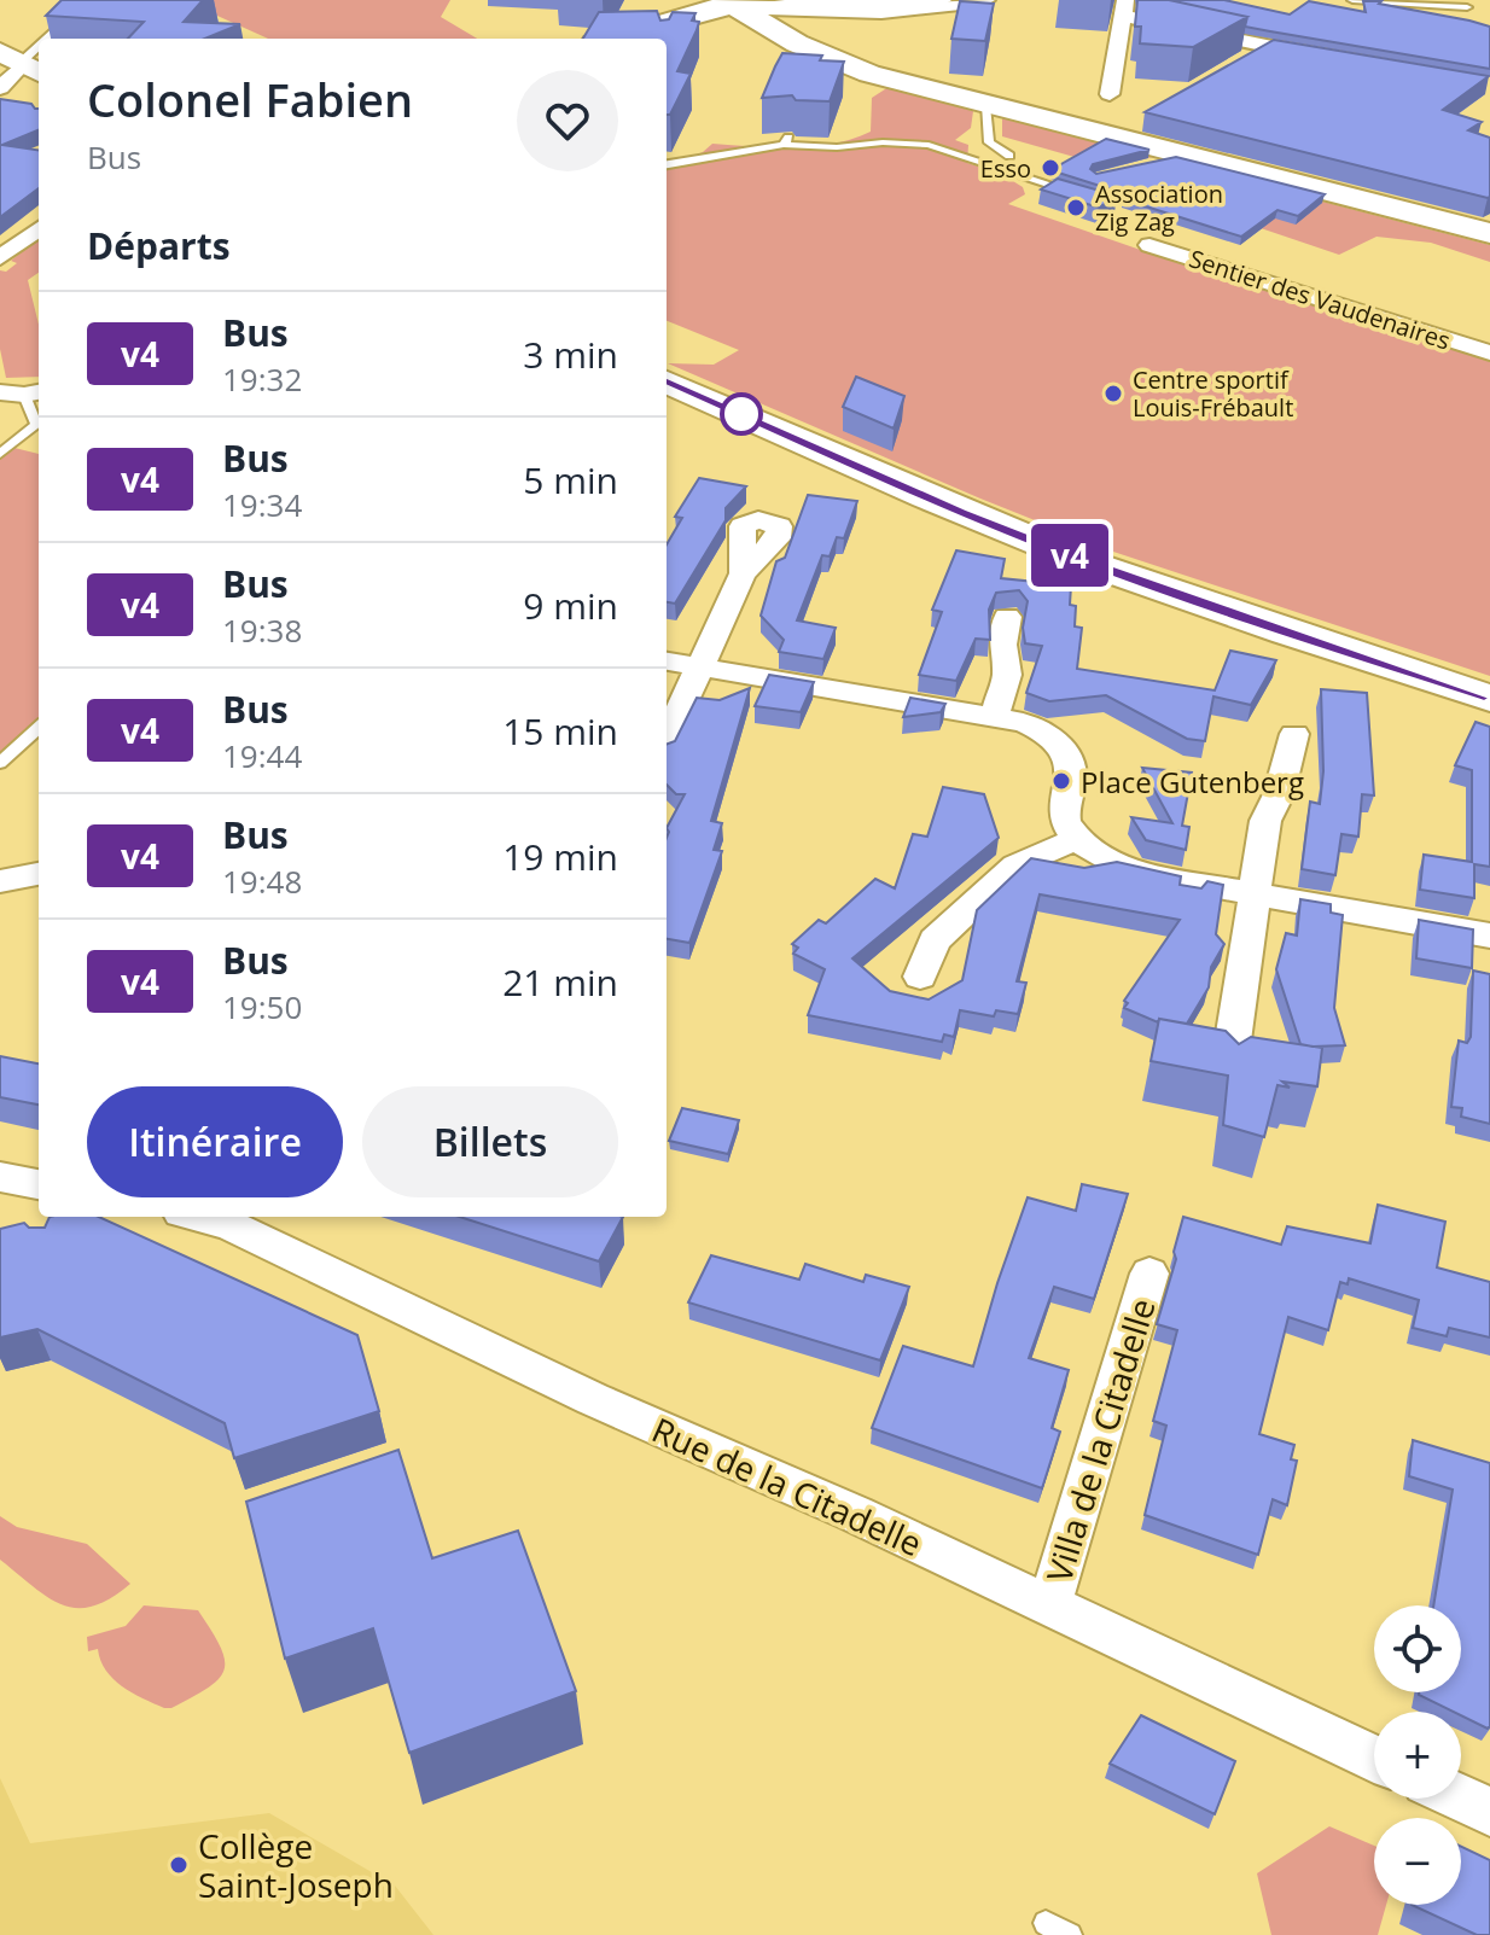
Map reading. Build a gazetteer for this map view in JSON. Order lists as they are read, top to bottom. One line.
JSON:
{"streets":{"street":["Sentier des Vaudenaires","Villa de la Citadelle","Rue de la Citadelle"]},"crossings":[["Villa de la Citadelle","Rue de la Citadelle"]],"places":["Esso","Association Zig Zag","Centre sportif Louis-Frébault","Place Gutenberg","Collège Saint-Joseph"],"lines":["bus line v4"],"page":{"on_map":"v4","heading":[["Colonel Fabien","Bus"],"Départs"],"list":[{"mark":"v4","name":"Bus","note":"19:32","value":"3 min"},{"mark":"v4","name":"Bus","note":"19:34","value":"5 min"},{"mark":"v4","name":"Bus","note":"19:38","value":"9 min"},{"mark":"v4","name":"Bus","note":"19:44","value":"15 min"},{"mark":"v4","name":"Bus","note":"19:48","value":"19 min"},{"mark":"v4","name":"Bus","note":"19:50","value":"21 min"}],"buttons":["Itinéraire","Billets"],"map_buttons":["+","−"]}}
